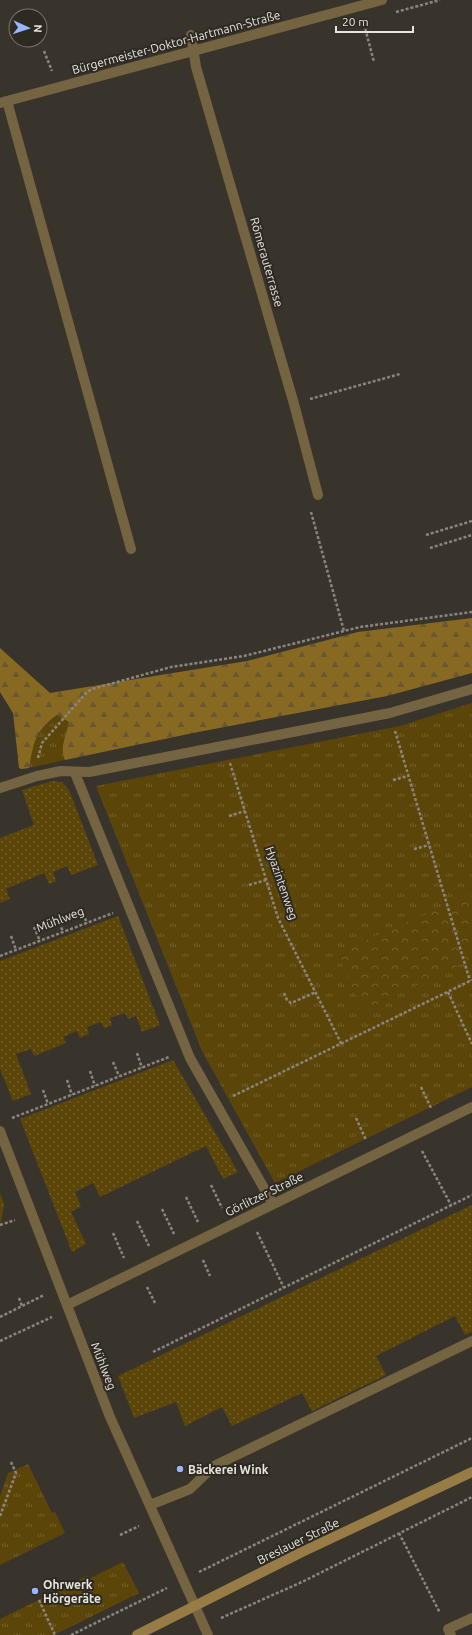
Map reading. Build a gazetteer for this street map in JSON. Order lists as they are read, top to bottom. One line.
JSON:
{"streets":{"main road":["Breslauer Straße"],"street":["Bürgermeister-Doktor-Hartmann-Straße","Römerauterrasse","Mühlweg","Görlitzer Straße"],"path":["Hyazintenweg"]},"crossings":[["Bürgermeister-Doktor-Hartmann-Straße","Römerauterrasse"],["Mühlweg","Görlitzer Straße"],["Mühlweg","Breslauer Straße"]],"places":["Bäckerei Wink","Ohrwerk Hörgeräte"],"scale_bar":"20 m","north":"right"}
